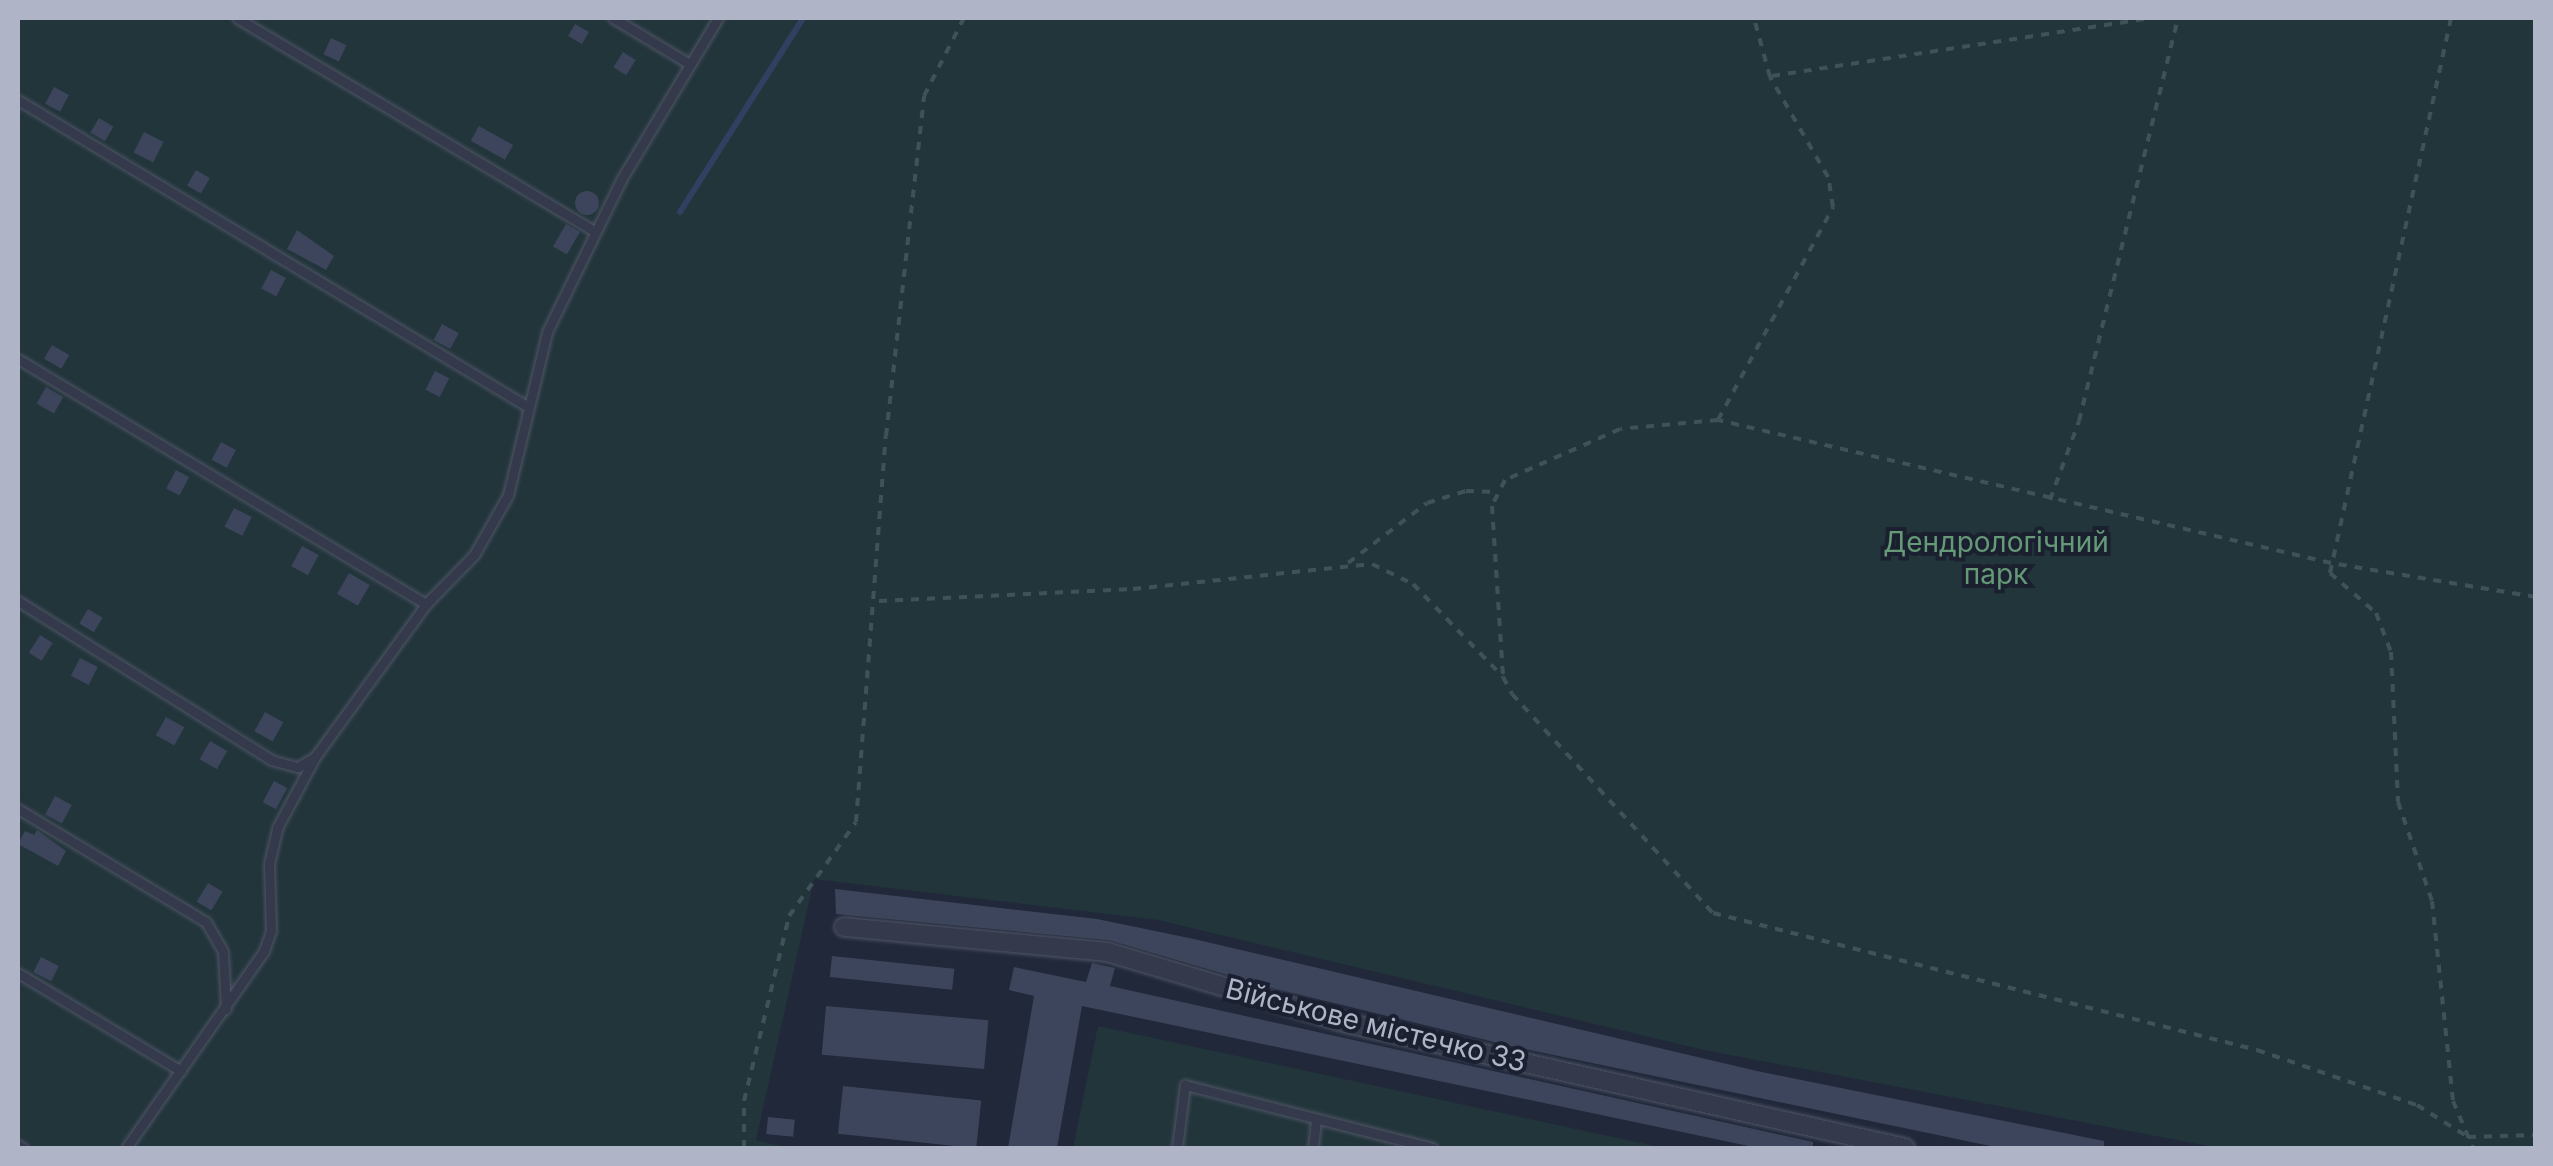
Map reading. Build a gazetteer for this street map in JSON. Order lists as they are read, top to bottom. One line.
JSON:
{"streets":{"street":["Військове містечко 33"]},"parks":["Дендрологічний парк"]}
